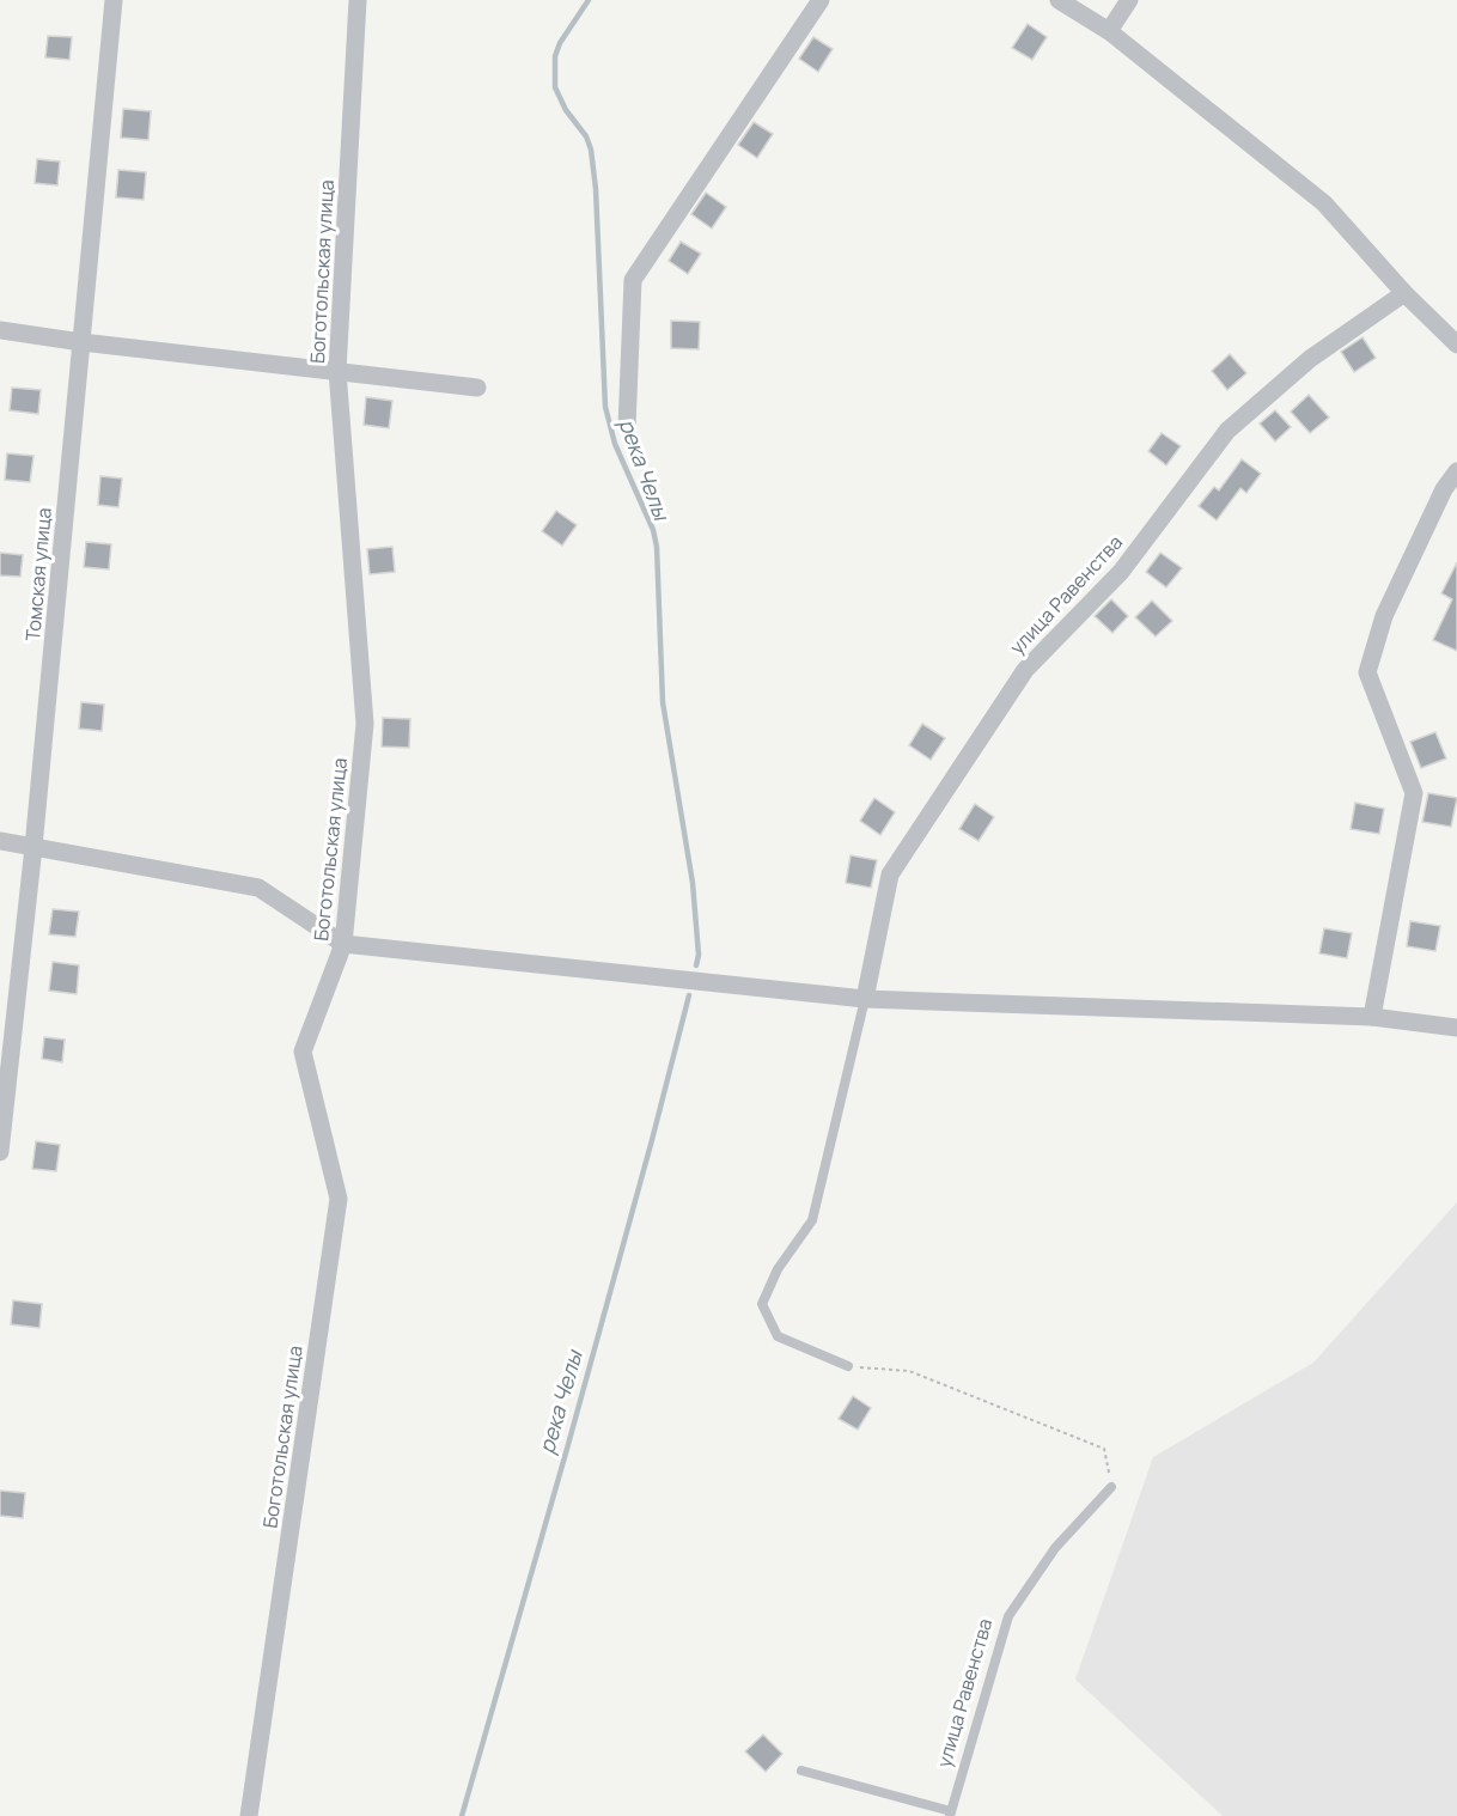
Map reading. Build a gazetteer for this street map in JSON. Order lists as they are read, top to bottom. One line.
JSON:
{"streets":{"street":["Боготольская улица","Томская улица","улица Равенства"]},"water":["река Челы"]}
